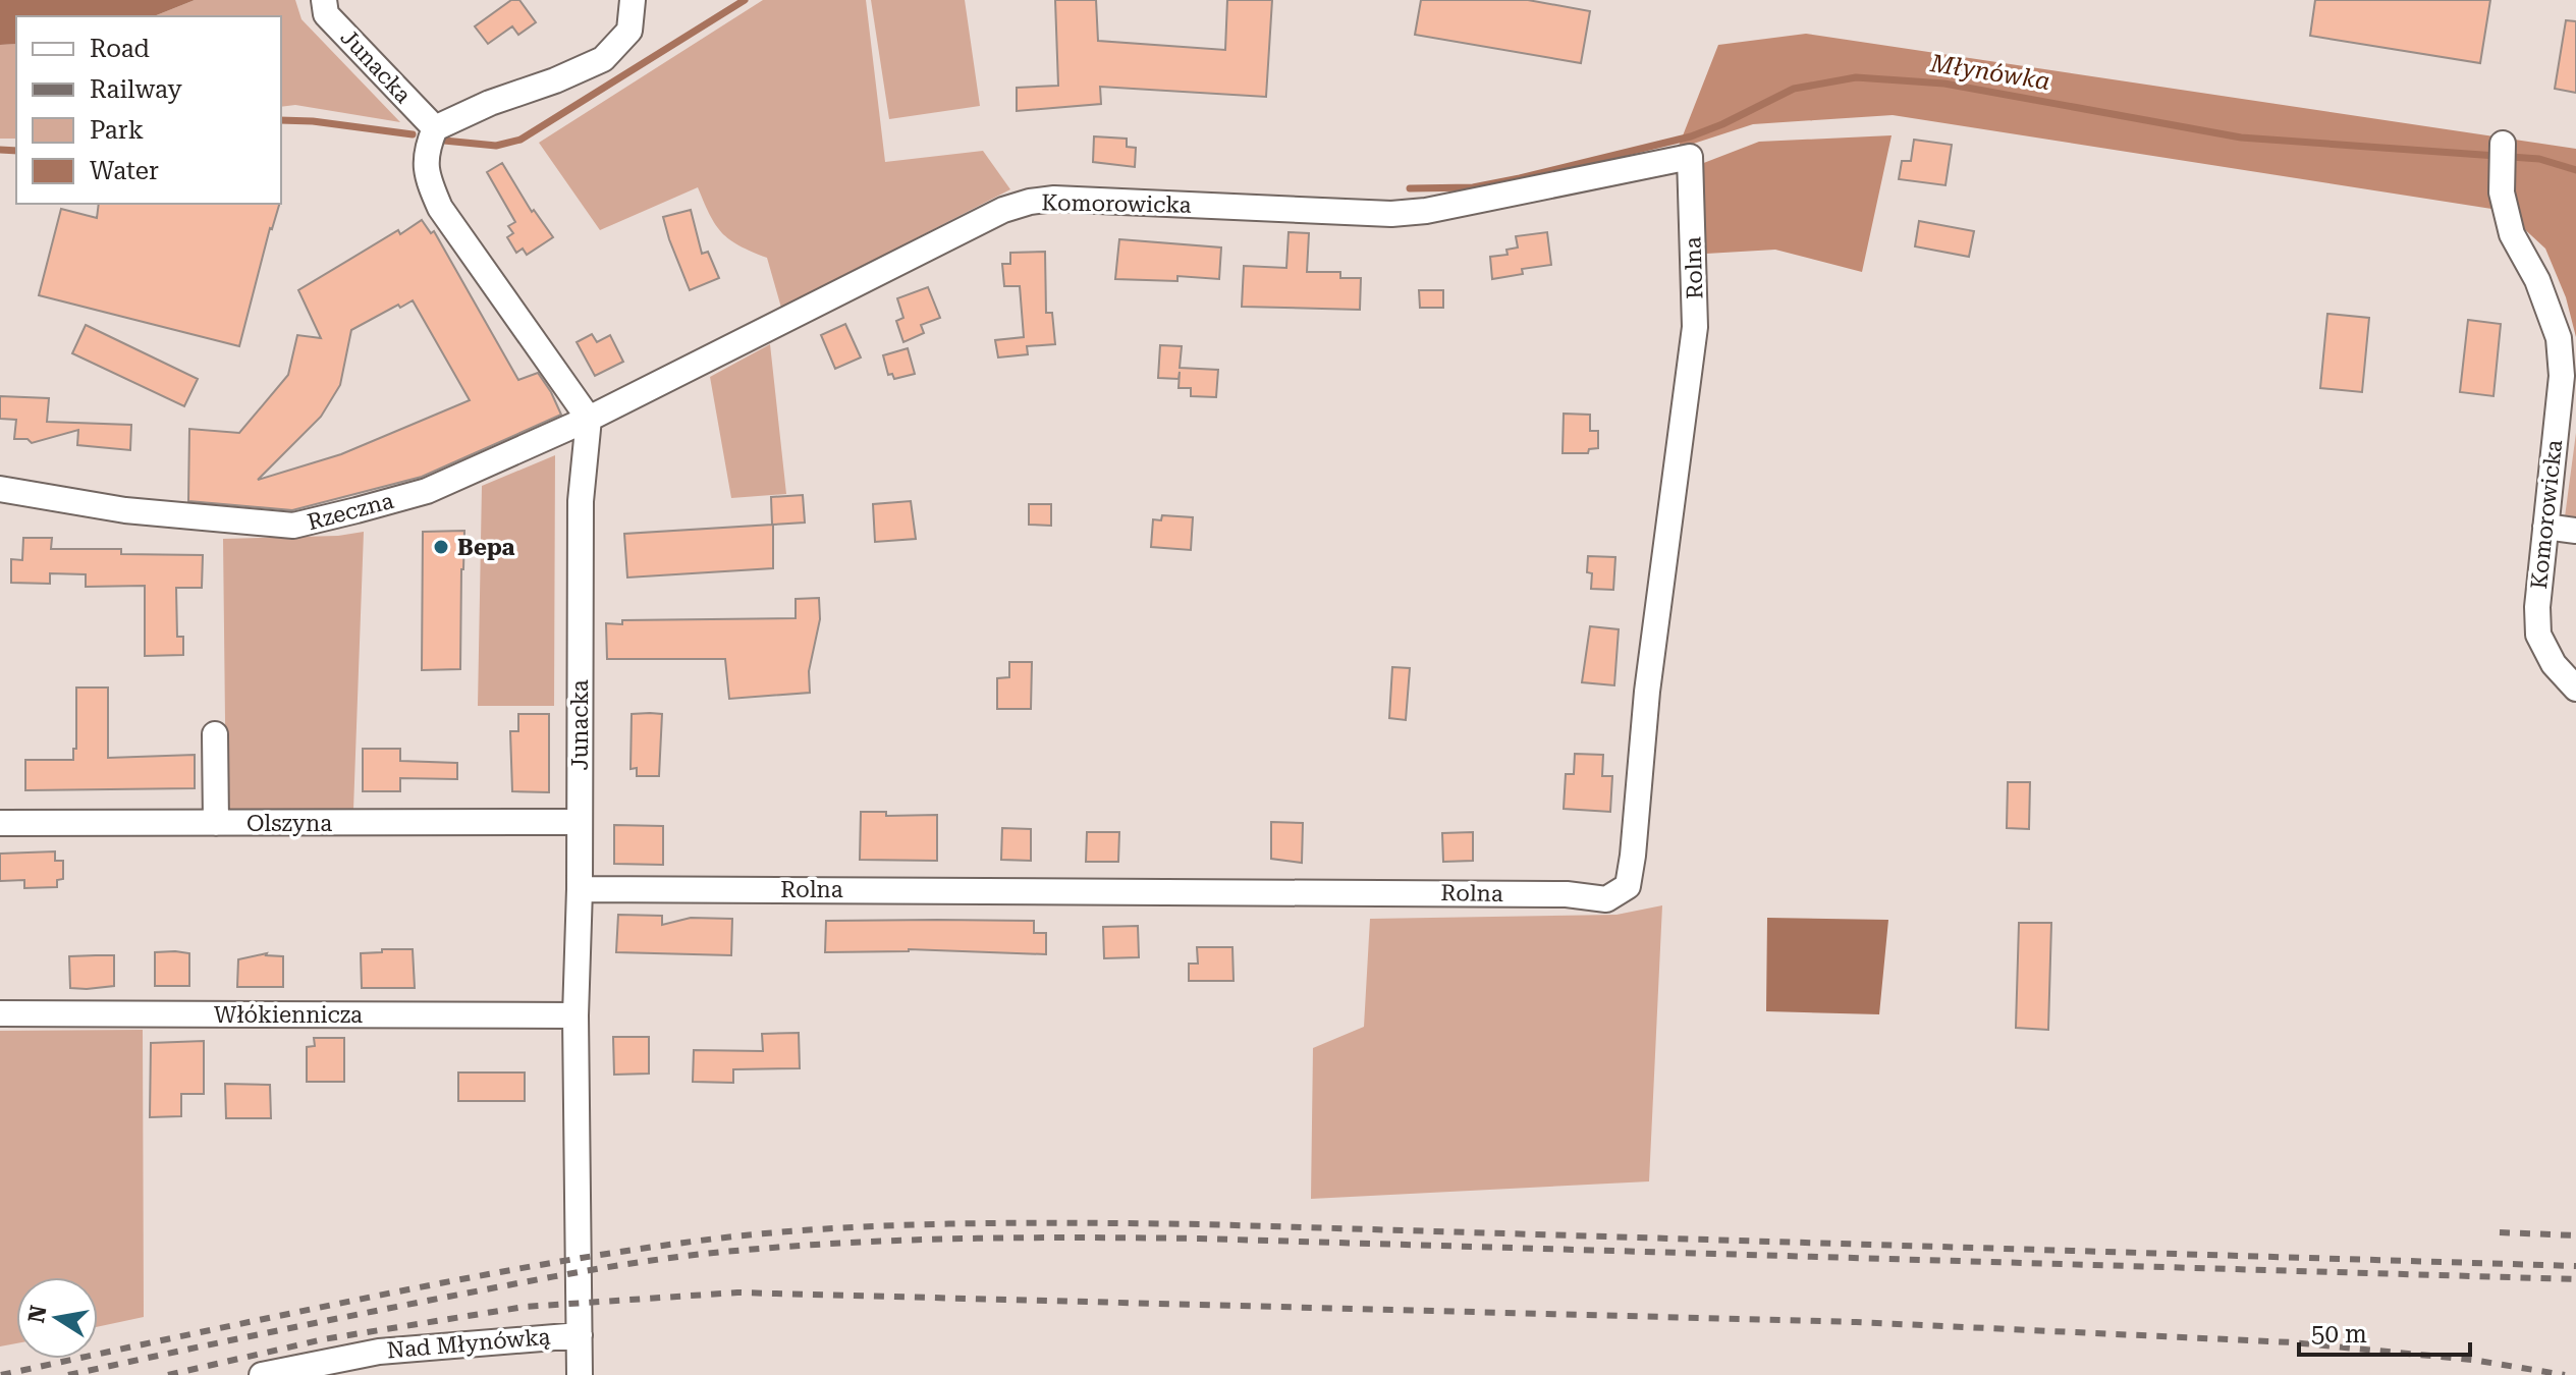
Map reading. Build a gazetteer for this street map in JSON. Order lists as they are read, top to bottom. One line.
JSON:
{"streets":{"street":["Junacka","Komorowicka","Rolna","Rzeczna","Olszyna","Włókiennicza","Nad Młynówką"]},"crossings":[["Junacka","Komorowicka"],["Junacka","Rolna"],["Junacka","Rzeczna"],["Junacka","Olszyna"],["Junacka","Włókiennicza"],["Junacka","Nad Młynówką"],["Komorowicka","Rolna"],["Komorowicka","Rzeczna"]],"water":["Młynówka"],"places":["Bepa"],"legend":["Road","Railway","Park","Water"],"scale_bar":"50 m","north":"left"}
